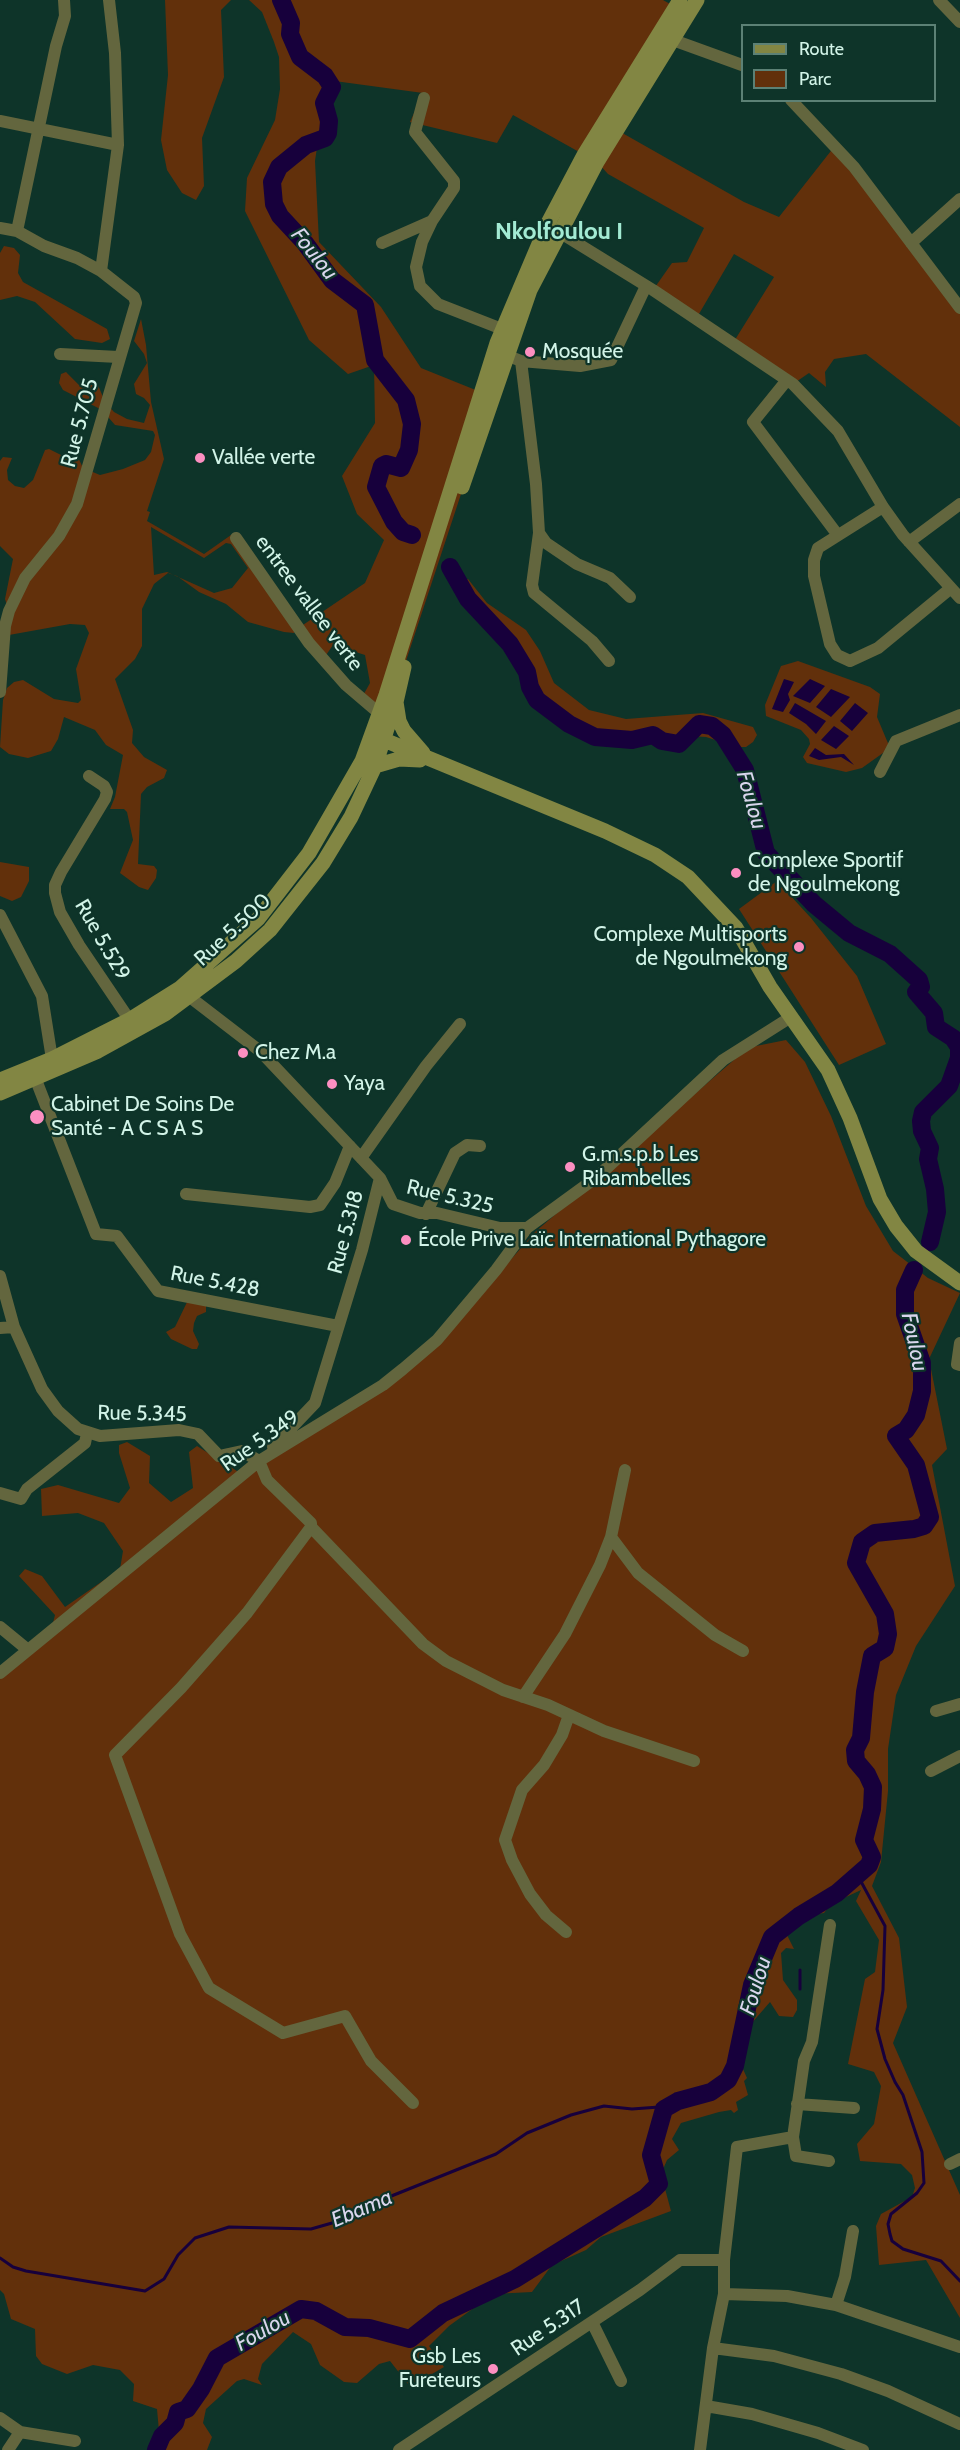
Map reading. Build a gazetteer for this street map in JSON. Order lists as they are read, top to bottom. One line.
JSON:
{"streets":{"main road":["Rue 5.500"],"street":["Rue 5.705","entree vallee verte","Rue 5.529","Rue 5.325","Rue 5.318","Rue 5.428","Rue 5.345","Rue 5.349","Rue 5.317"]},"crossings":[["entree vallee verte","Rue 5.500"],["Rue 5.500","Rue 5.529"],["Rue 5.500","Rue 5.318"],["Rue 5.500","Rue 5.428"],["Rue 5.325","Rue 5.318"],["Rue 5.325","Rue 5.349"],["Rue 5.318","Rue 5.428"],["Rue 5.318","Rue 5.345"],["Rue 5.318","Rue 5.349"],["Rue 5.345","Rue 5.349"]],"districts":["Nkolfoulou I"],"water":["Foulou","Ebama"],"places":["Mosquée","Vallée verte","Complexe Sportif de Ngoulmekong","Complexe Multisports de Ngoulmekong","Chez M.a","Yaya","Cabinet De Soins De Santé - A C S A S","G.m.s.p.b Les Ribambelles","École Prive Laïc International Pythagore","Gsb Les Fureteurs"],"legend":["Route","Parc"]}
